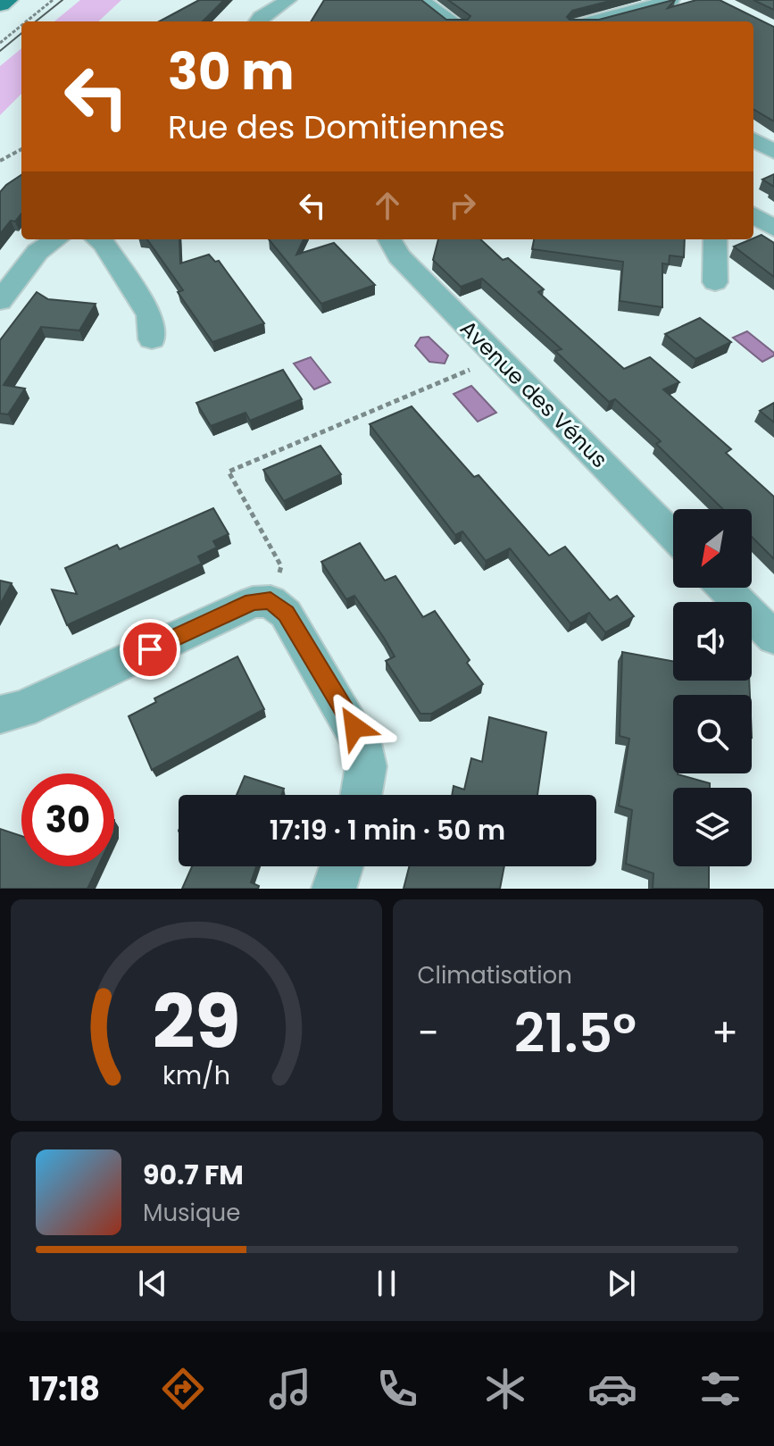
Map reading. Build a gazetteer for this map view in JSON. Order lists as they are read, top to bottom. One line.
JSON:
{"streets":{"street":["Avenue des Vénus"]},"north":"bottom left","page":{"turn":["30 m","Rue des Domitiennes"],"limit":"30","trip":"17:19 · 1 min · 50 m","tile":"Climatisation","heat":["−","21.5°","+"],"song":["90.7 FM","Musique"],"tabs":"17:18","gauge":["29","km/h"]}}
